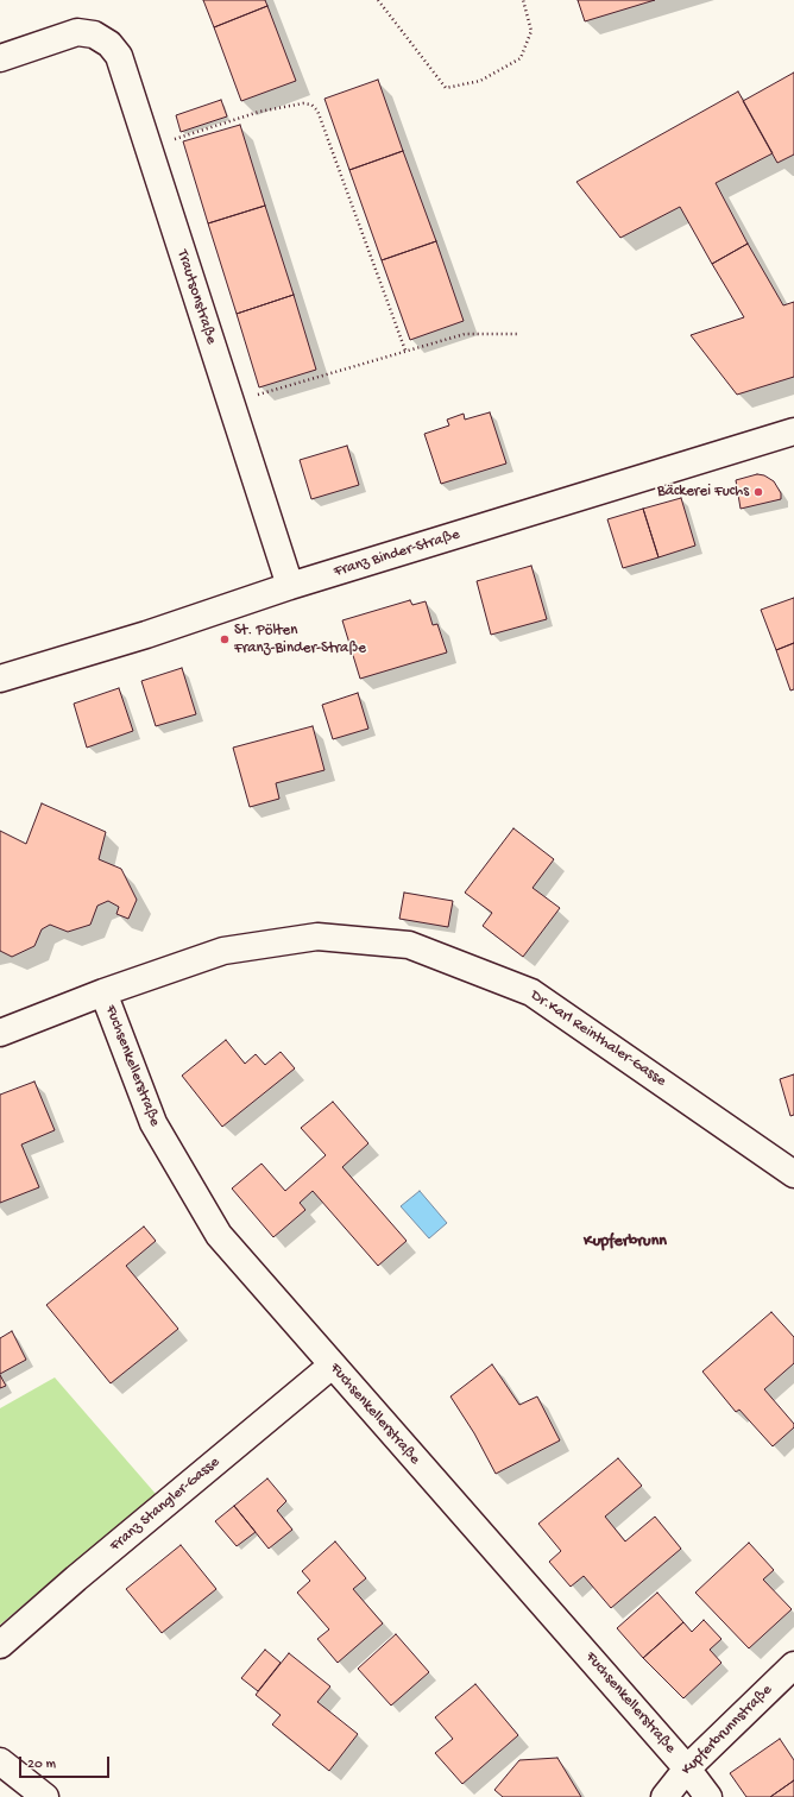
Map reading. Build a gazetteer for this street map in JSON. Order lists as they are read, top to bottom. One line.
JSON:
{"streets":{"street":["Trautsonstraße","Franz Binder-Straße","Dr.Karl Reinthaler-Gasse","Fuchsenkellerstraße","Franz Stangler-Gasse","Kupferbrunnstraße"]},"crossings":[["Trautsonstraße","Franz Binder-Straße"],["Dr.Karl Reinthaler-Gasse","Fuchsenkellerstraße"],["Fuchsenkellerstraße","Franz Stangler-Gasse"],["Fuchsenkellerstraße","Kupferbrunnstraße"]],"districts":["Kupferbrunn"],"places":["Bäckerei Fuchs","St. Pölten Franz-Binder-Straße"],"scale_bar":"20 m"}
